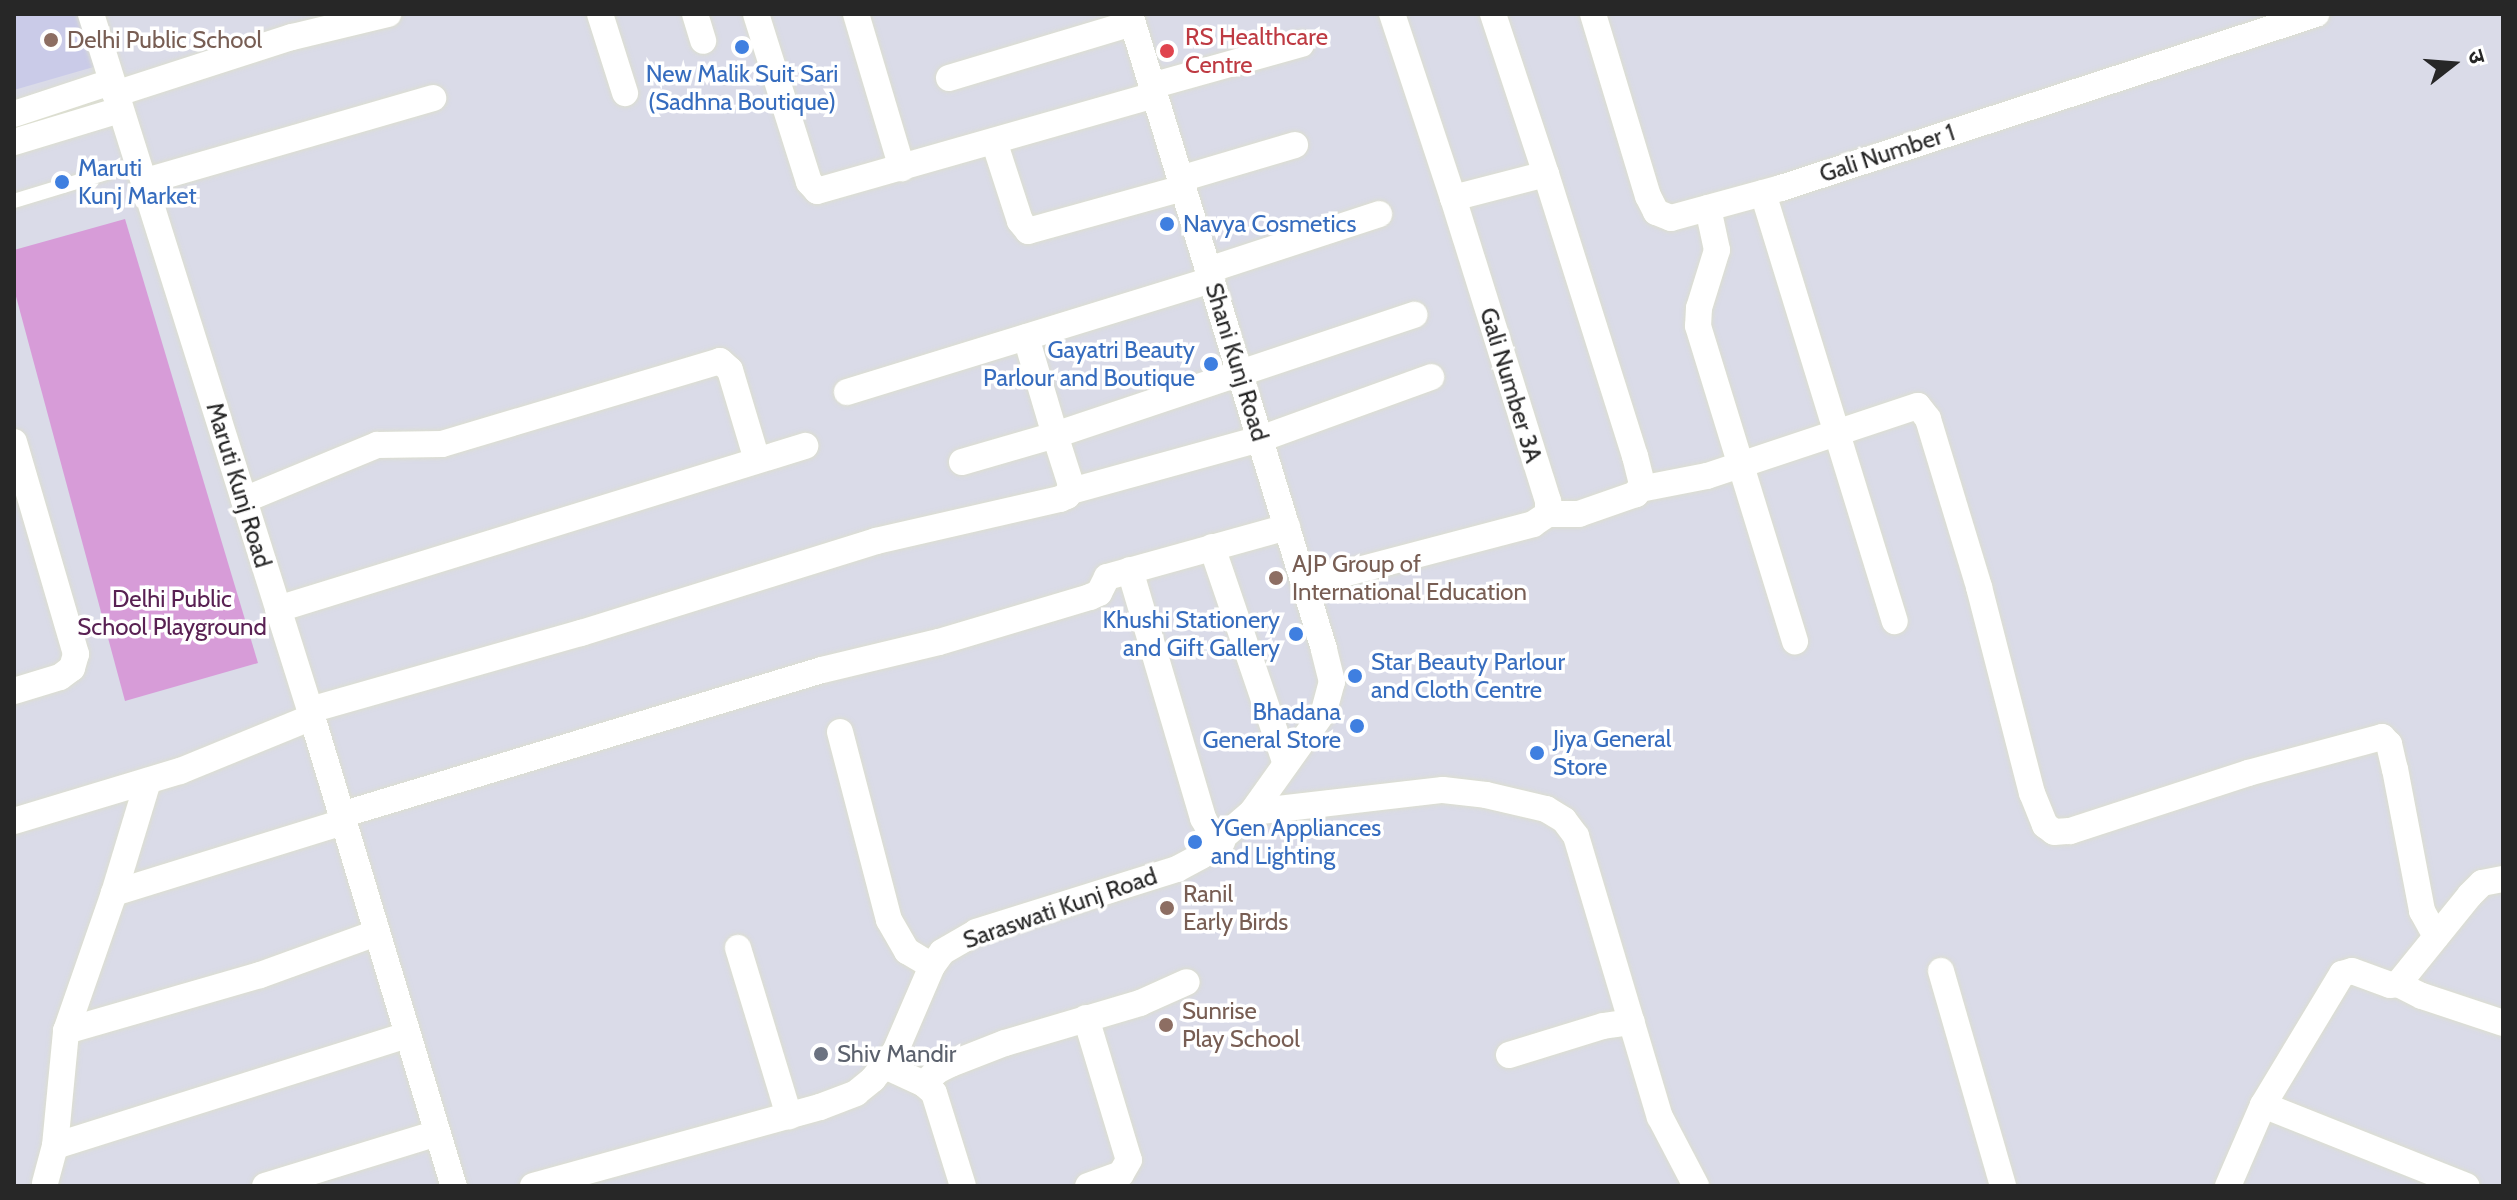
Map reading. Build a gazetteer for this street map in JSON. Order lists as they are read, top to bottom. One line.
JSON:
{"streets":{"street":["Gali Number 1","Shani Kunj Road","Gali Number 3A","Maruti Kunj Road","Saraswati Kunj Road"]},"crossings":[["Shani Kunj Road","Saraswati Kunj Road"]],"parks":["Delhi Public School Playground"],"places":["Delhi Public School","New Malik Suit Sari (Sadhna Boutique)","RS Healthcare Centre","Maruti Kunj Market","Navya Cosmetics","Gayatri Beauty Parlour and Boutique","AJP Group of International Education","Khushi Stationery and Gift Gallery","Star Beauty Parlour and Cloth Centre","Bhadana General Store","Jiya General Store","YGen Appliances and Lighting","Ranil Early Birds","Sunrise Play School","Shiv Mandir"],"north":"right"}
